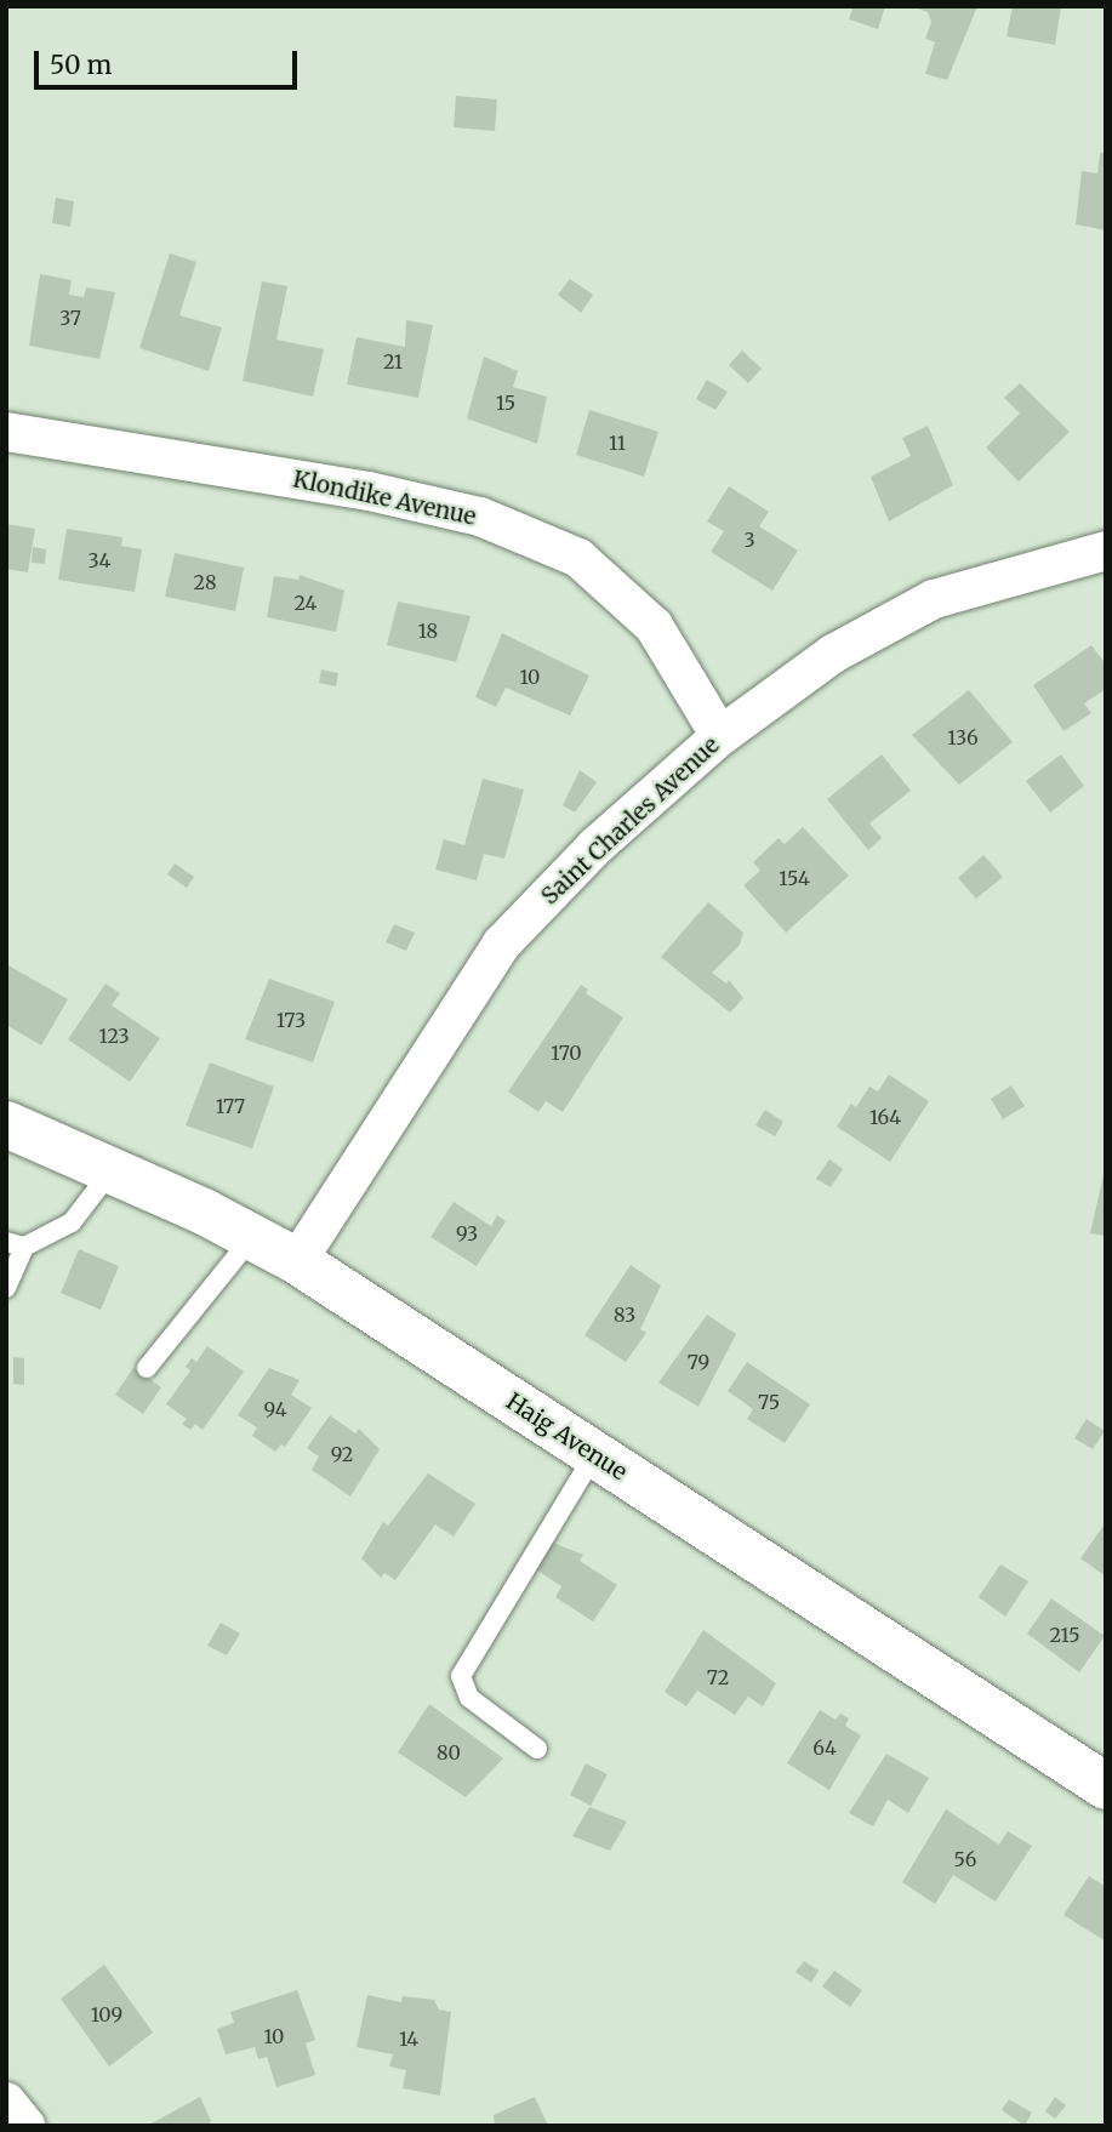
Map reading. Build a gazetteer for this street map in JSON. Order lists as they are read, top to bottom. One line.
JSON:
{"streets":{"street":["Klondike Avenue","Saint Charles Avenue","Haig Avenue"]},"crossings":[["Klondike Avenue","Saint Charles Avenue"],["Saint Charles Avenue","Haig Avenue"]],"house_numbers":["37","21","15","11","3","34","28","24","18","10","136","154","173","123","170","177","164","93","83","79","75","94","92","215","72","64","80","56","109","10","14"],"scale_bar":"50 m"}
